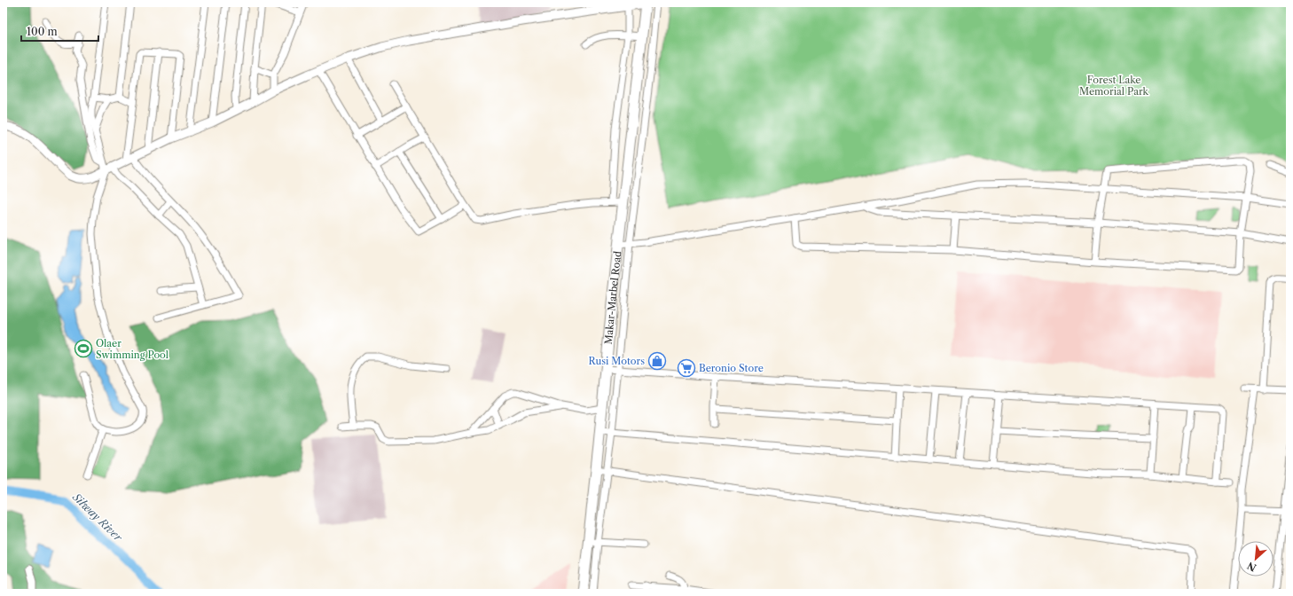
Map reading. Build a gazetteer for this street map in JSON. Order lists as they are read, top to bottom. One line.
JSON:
{"streets":{"main road":["Makar-Marbel Road"]},"water":["Silway River"],"parks":["Forest Lake Memorial Park"],"places":{"sports":["Olaer Swimming Pool"],"shop":["Rusi Motors"],"supermarket":["Beronio Store"]},"scale_bar":"100 m","north":"bottom left"}
